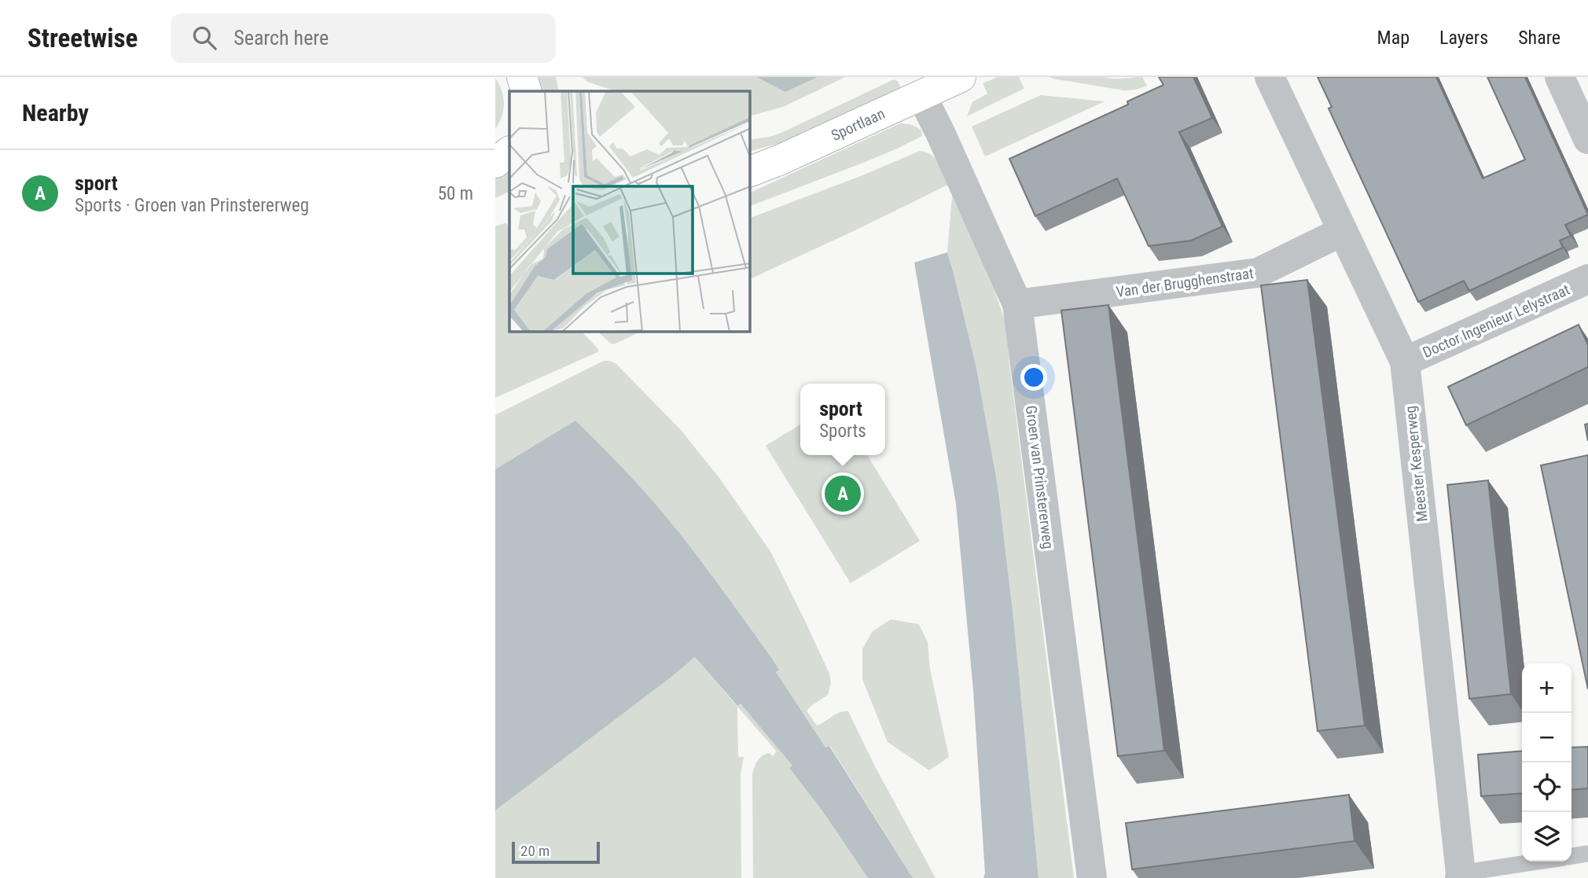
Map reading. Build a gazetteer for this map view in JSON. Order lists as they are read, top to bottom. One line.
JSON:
{"streets":{"street":["Sportlaan","Van der Brugghenstraat","Doctor Ingenieur Lelystraat","Meester Kesperweg","Groen van Prinstererweg"]},"crossings":[["Sportlaan","Groen van Prinstererweg"],["Van der Brugghenstraat","Meester Kesperweg"],["Van der Brugghenstraat","Groen van Prinstererweg"],["Doctor Ingenieur Lelystraat","Meester Kesperweg"]],"scale_bar":"20 m","page":{"header":"Streetwise","search":"Search here","nav":["Map","Layers","Share"],"heading":"Nearby","list":[{"mark":"A","name":"sport","note":"Sports · Groen van Prinstererweg","value":"50 m"}],"popup":["sport","Sports"],"pins":"A","map_buttons":["+","−"],"scale":"20 m"}}
